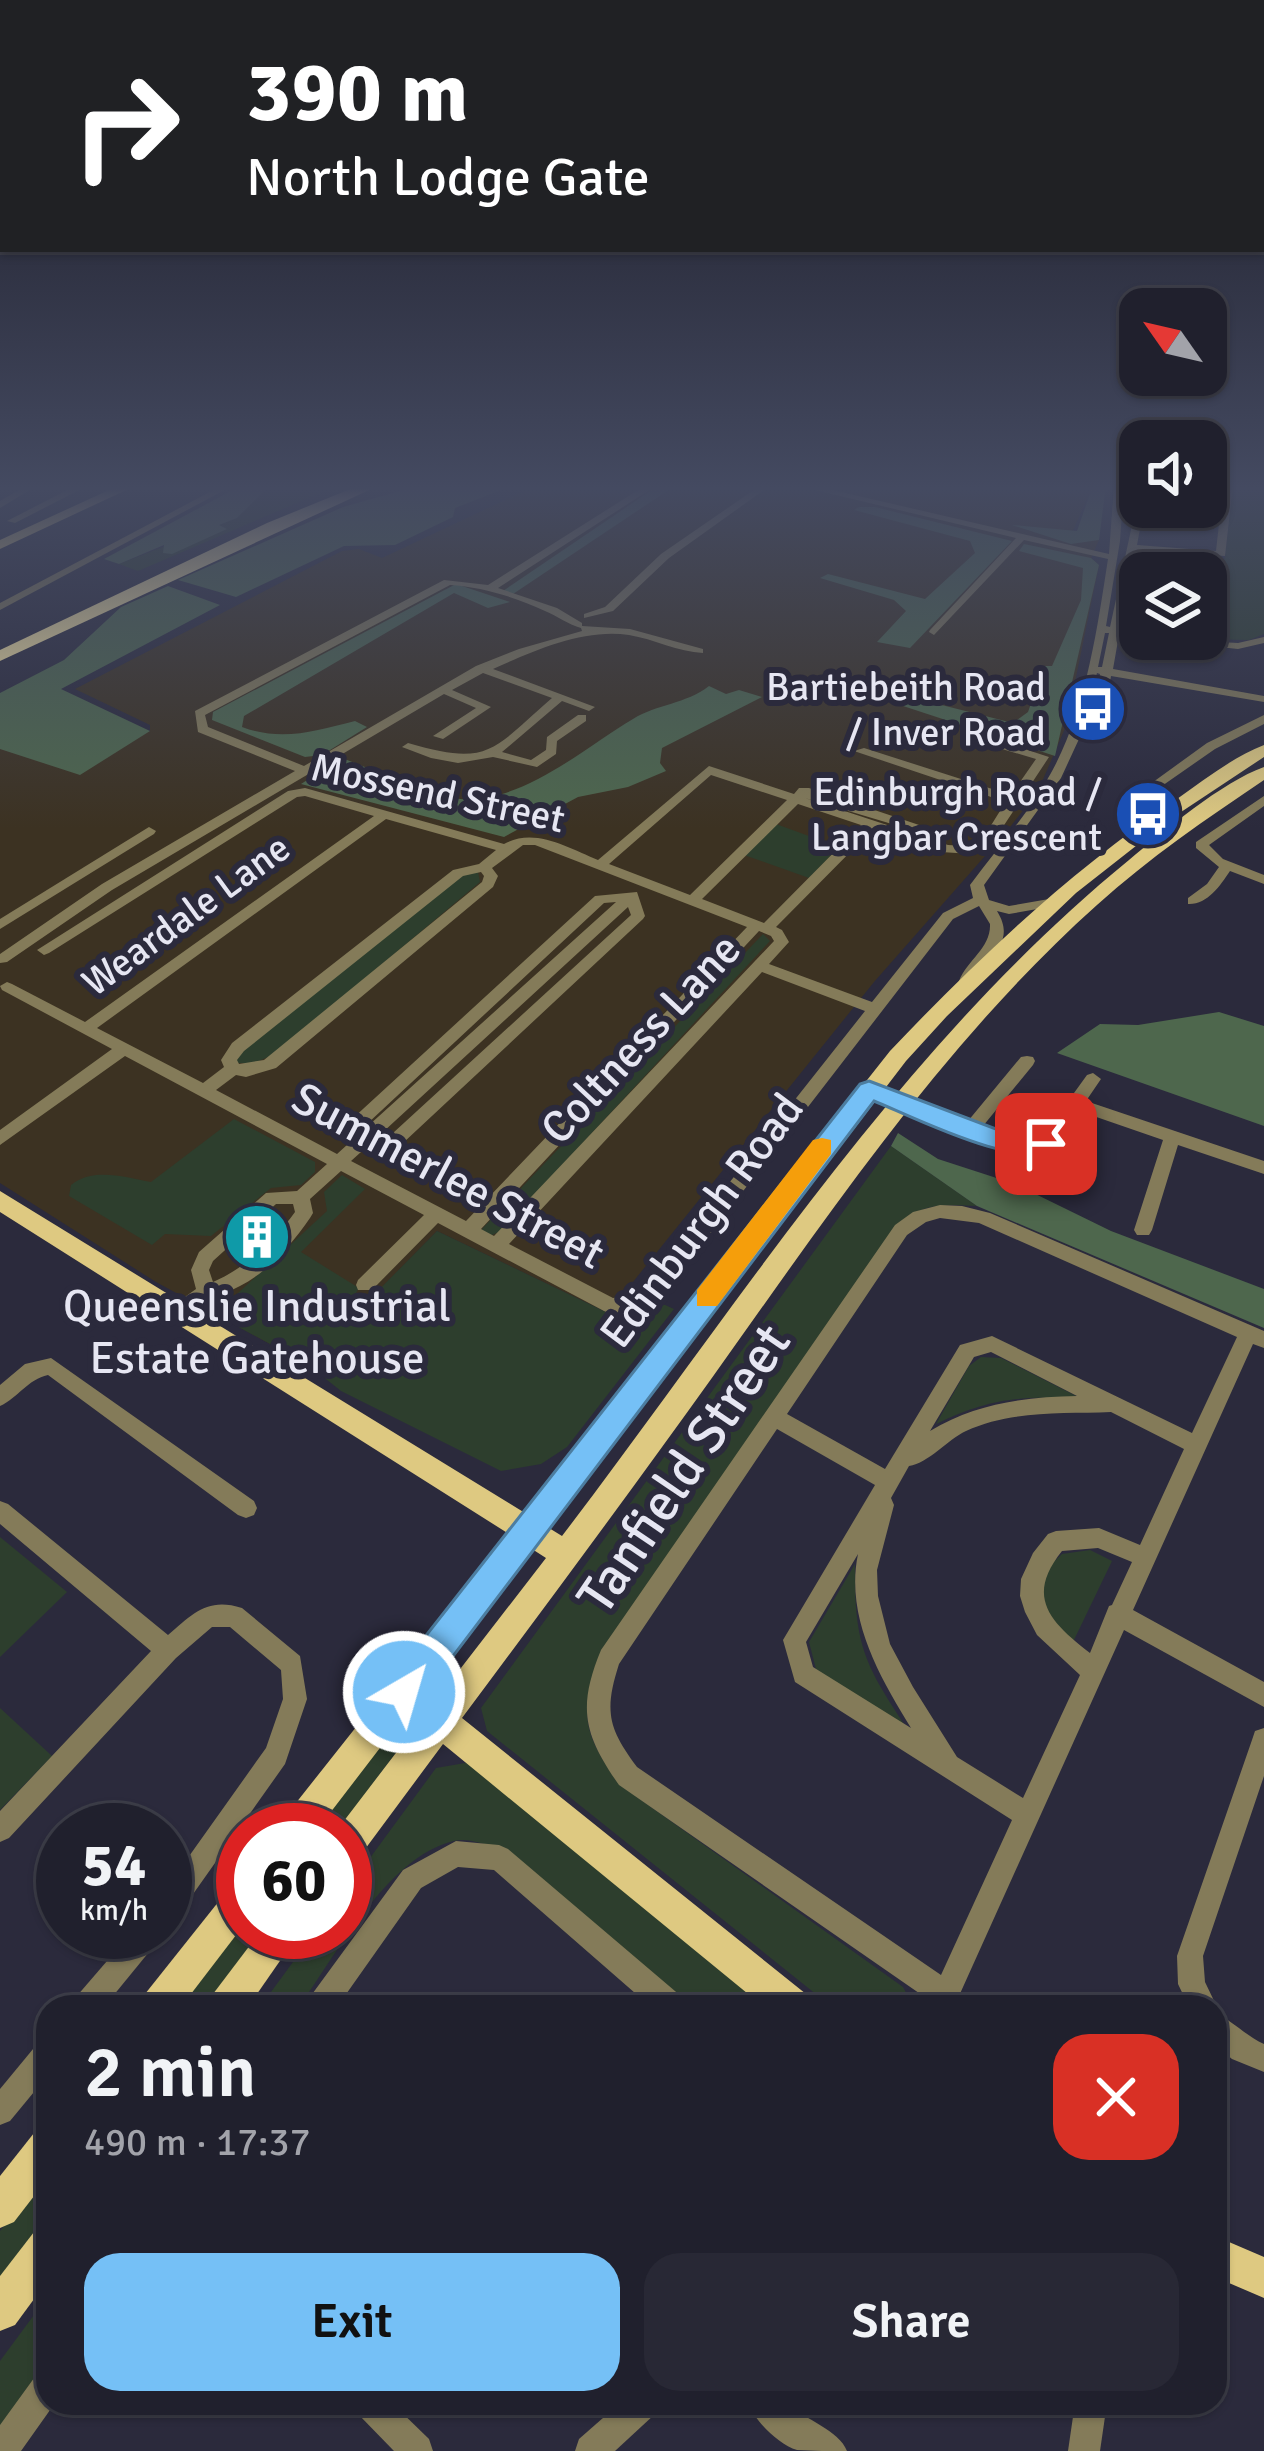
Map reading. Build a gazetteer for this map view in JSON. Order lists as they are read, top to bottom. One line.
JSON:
{"streets":{"main road":["Edinburgh Road"],"street":["Mossend Street","Weardale Lane","Coltness Lane","Summerlee Street","Tanfield Street"]},"crossings":[["Mossend Street","Weardale Lane"],["Mossend Street","Coltness Lane"],["Weardale Lane","Summerlee Street"],["Coltness Lane","Summerlee Street"]],"places":{"bus stop":["Bartiebeith Road / Inver Road","Edinburgh Road / Langbar Crescent"],"building":["Queenslie Industrial Estate Gatehouse"]},"north":"top left","page":{"turn":["390 m","North Lodge Gate"],"speed":"54 km/h","limit":"60","heading":["2 min","490 m · 17:37"],"buttons":["Exit","Share"]}}
